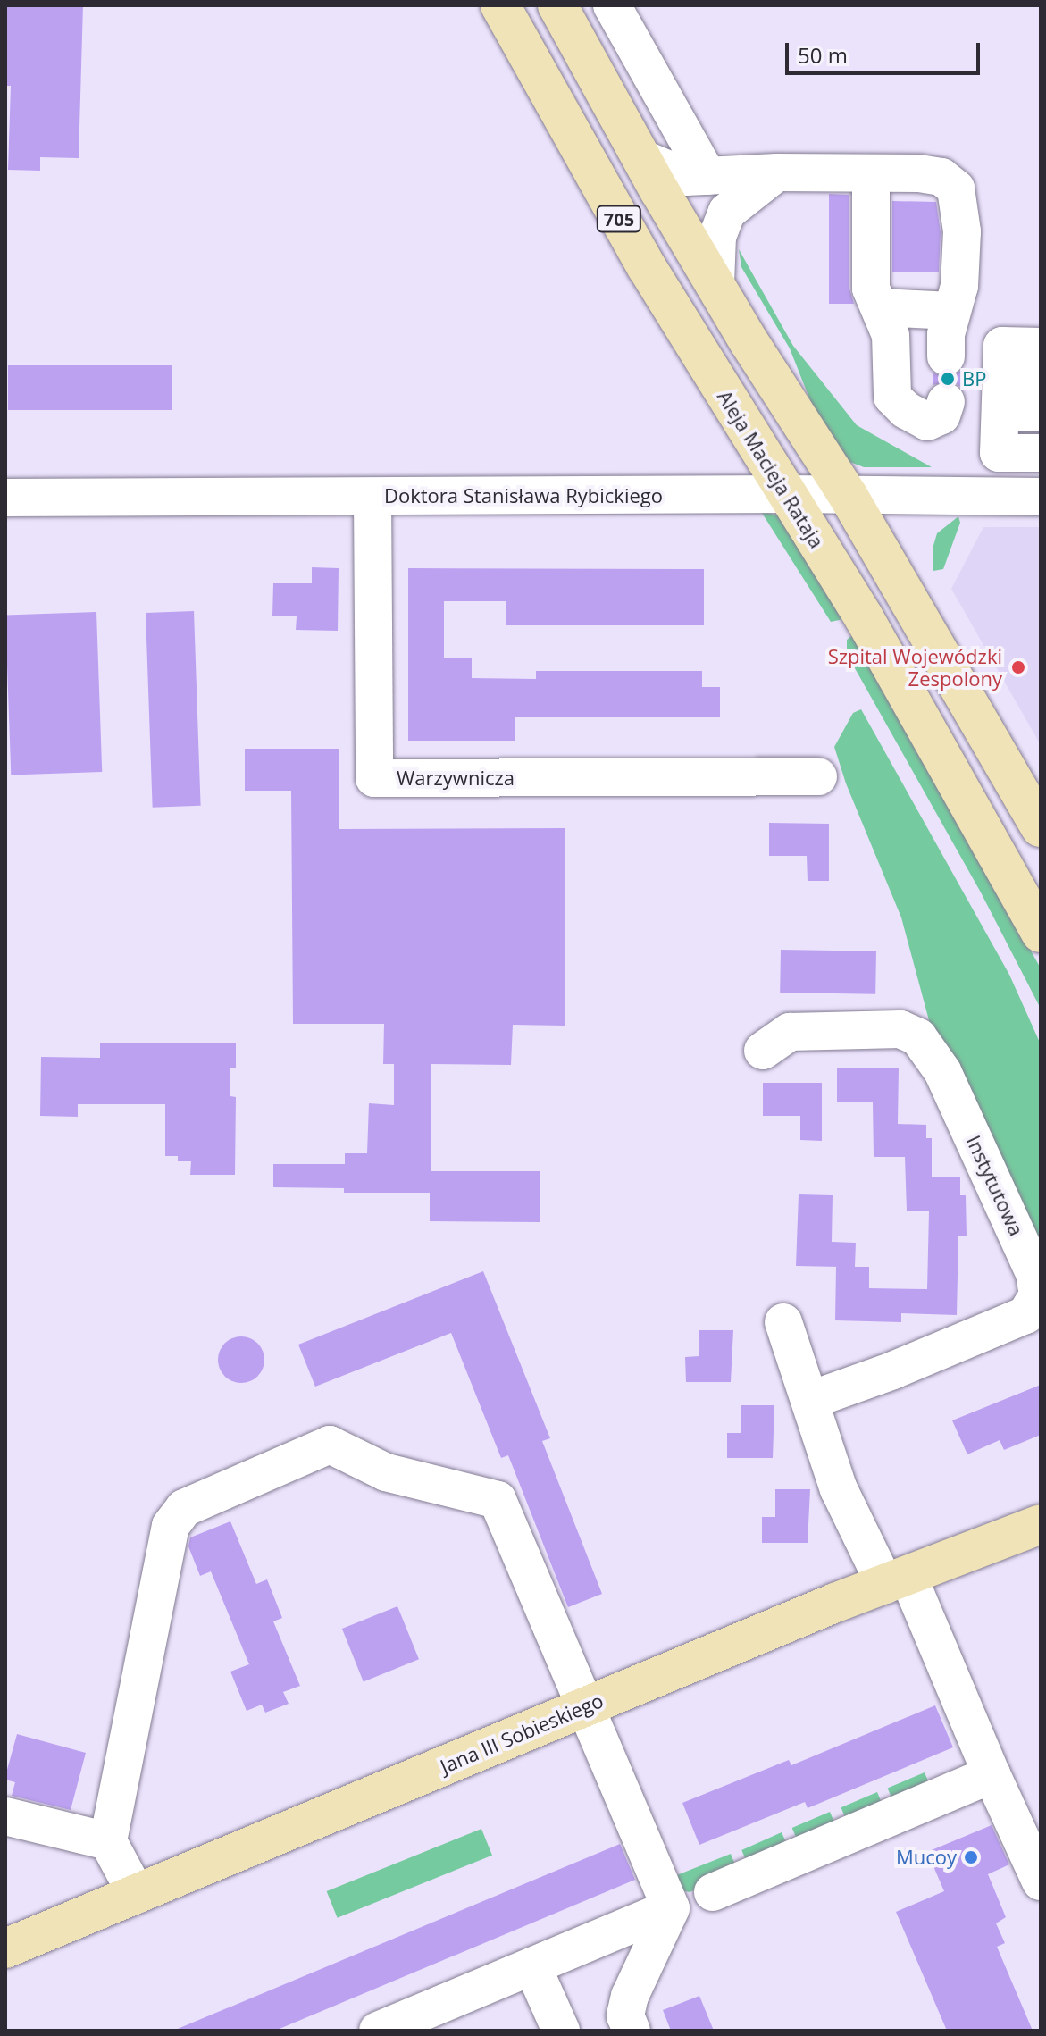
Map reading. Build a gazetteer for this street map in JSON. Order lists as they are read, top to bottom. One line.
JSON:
{"streets":{"main road":["705","Aleja Macieja Rataja","Jana III Sobieskiego"],"street":["Doktora Stanisława Rybickiego","Warzywnicza","Instytutowa"]},"crossings":[["705","Doktora Stanisława Rybickiego"],["Aleja Macieja Rataja","Doktora Stanisława Rybickiego"],["Doktora Stanisława Rybickiego","Warzywnicza"]],"places":["BP","Szpital Wojewódzki Zespolony","Mucoy"],"scale_bar":"50 m"}
